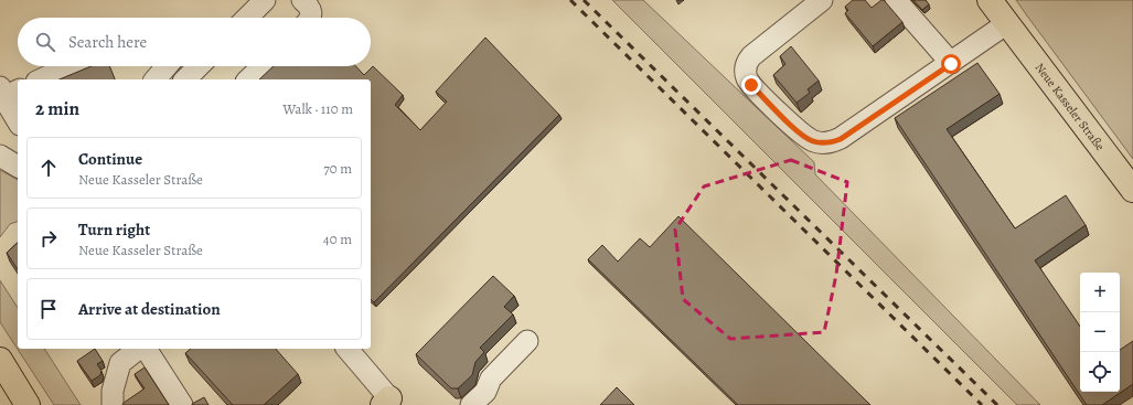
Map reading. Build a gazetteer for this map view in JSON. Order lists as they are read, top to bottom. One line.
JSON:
{"streets":{"main road":["Neue Kasseler Straße"]},"page":{"search":"Search here","heading":["2 min","Walk · 110 m"],"list":[["Continue","Neue Kasseler Straße","70 m"],["Turn right","Neue Kasseler Straße","40 m"],"Arrive at destination"],"map_buttons":["+","−"]}}
